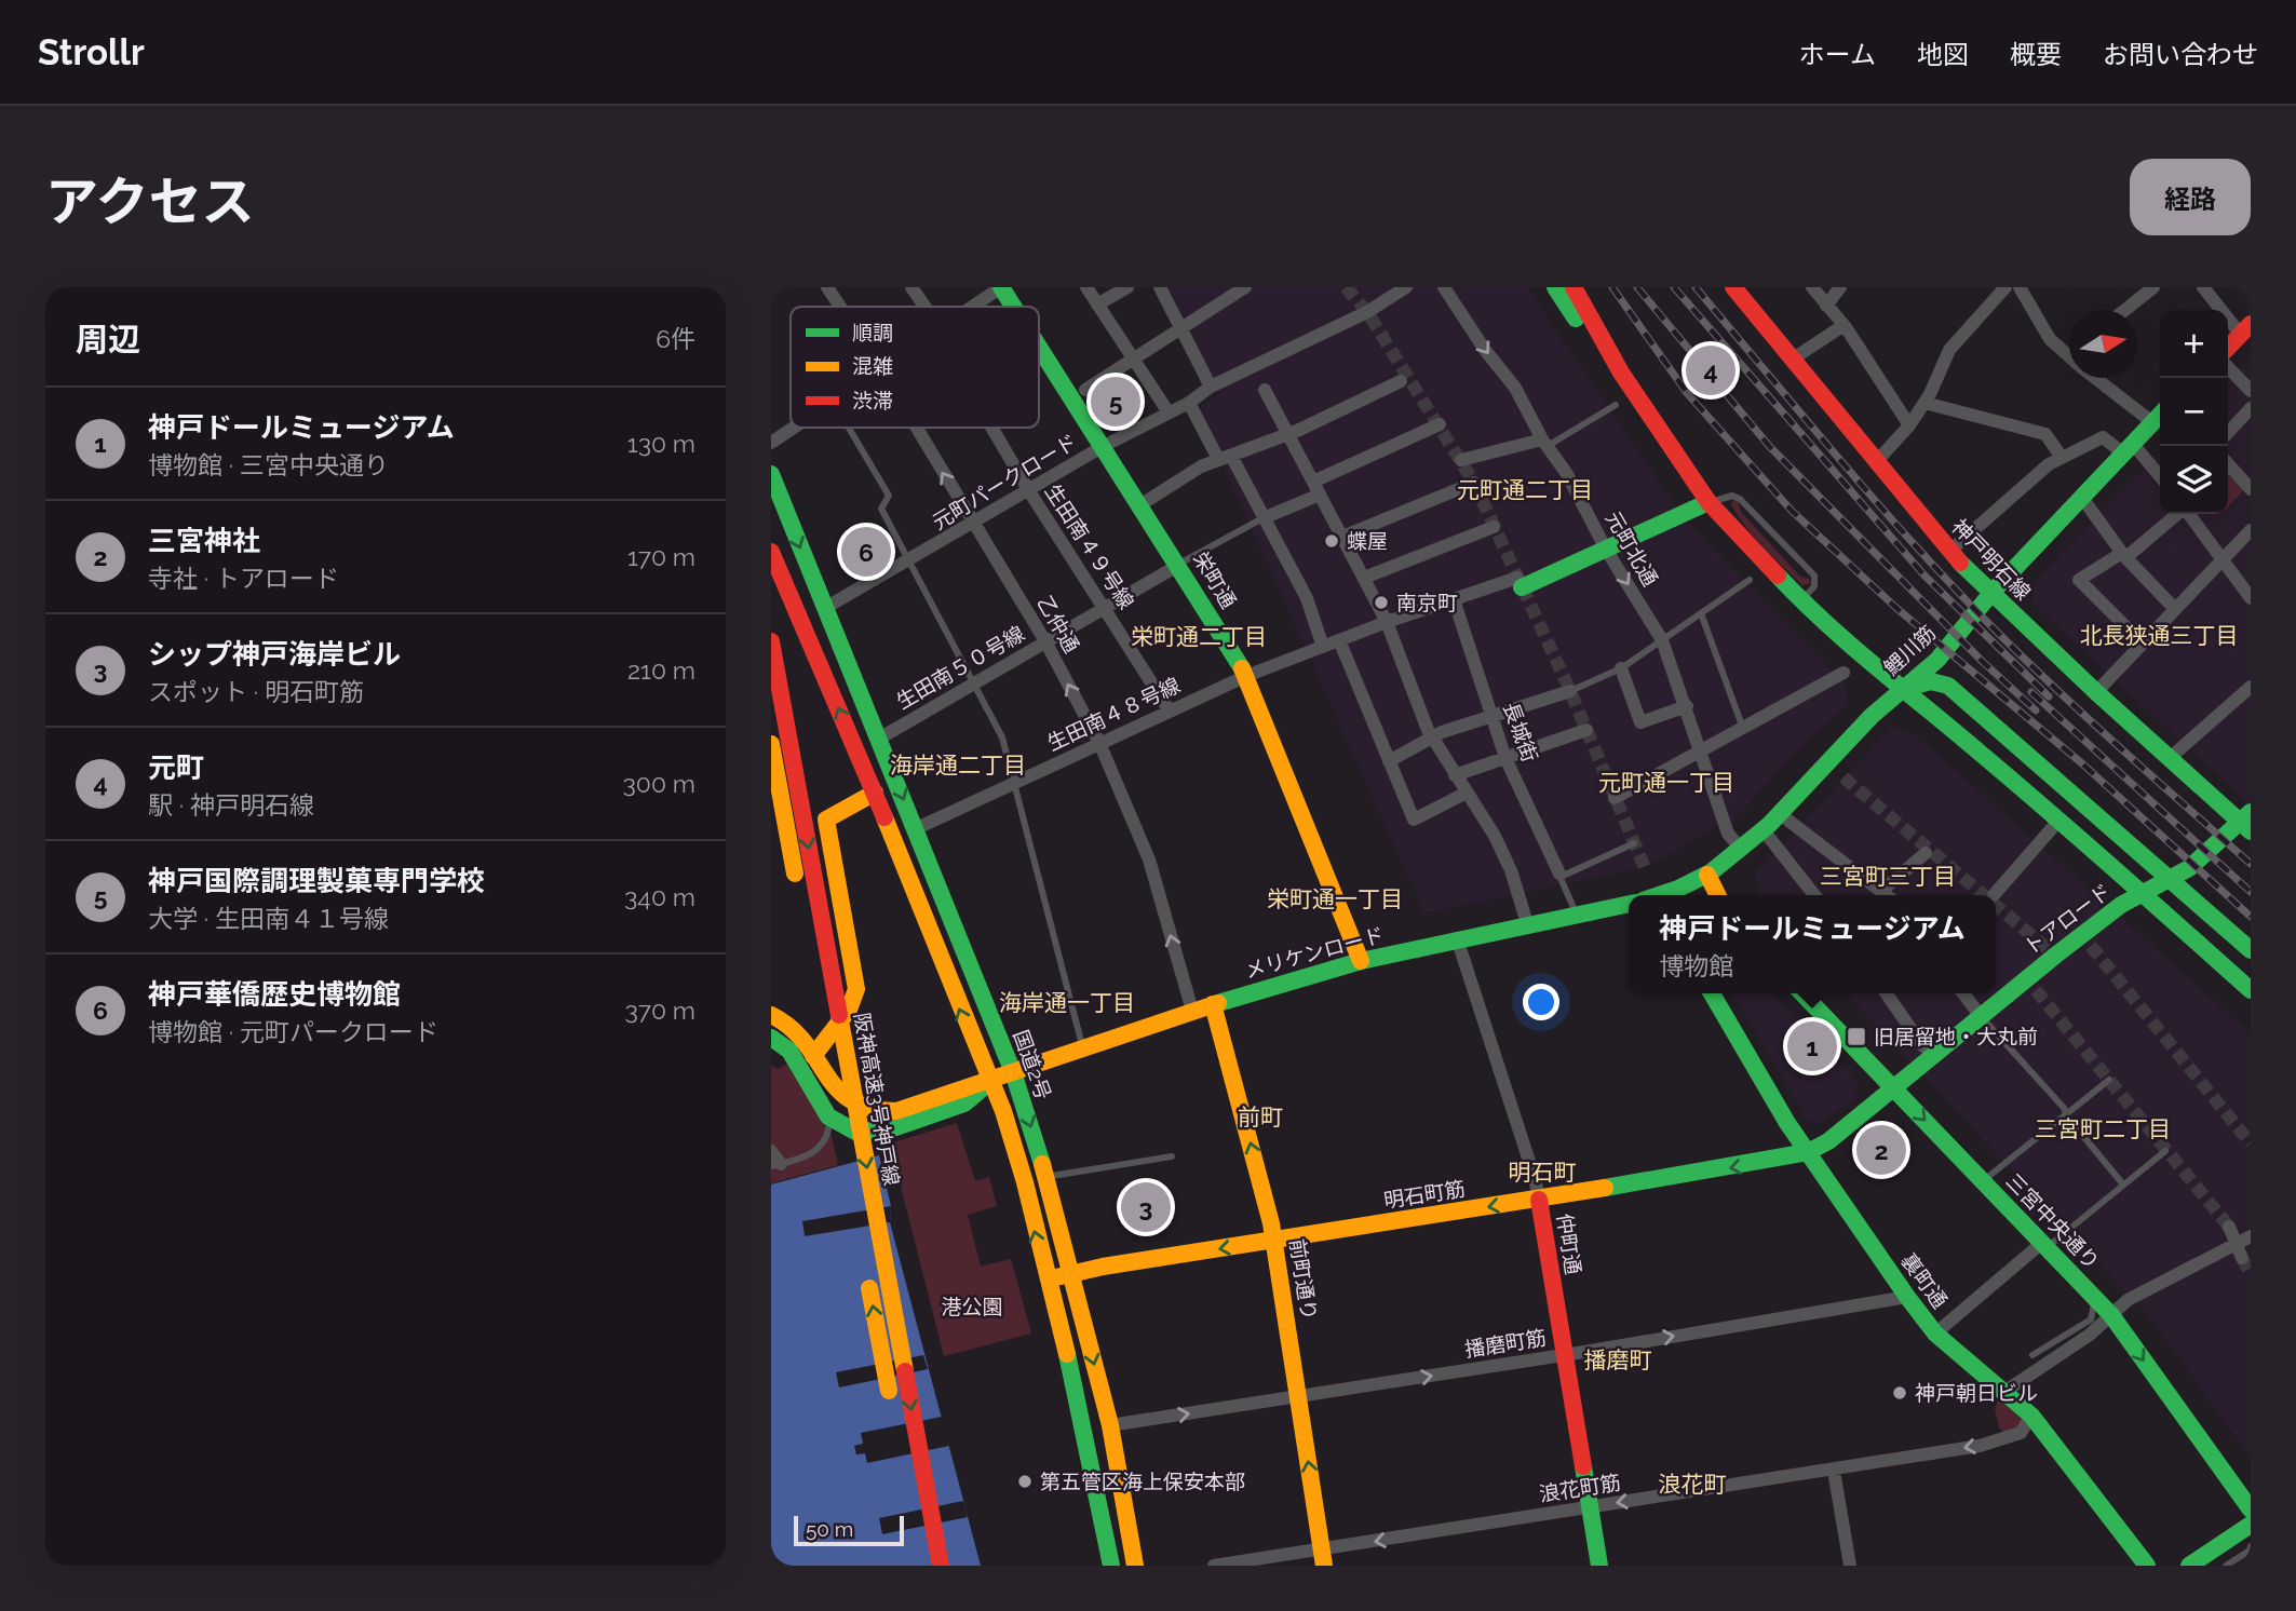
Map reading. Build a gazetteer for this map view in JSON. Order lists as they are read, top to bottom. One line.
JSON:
{"streets":{"main road":["神戸明石線","栄町通","鯉川筋","トアロード","メリケンロード","国道2号","阪神高速3号神戸線","明石町筋","三宮中央通り","仲町通","前町通り","裏町通"],"street":["元町パークロード","生田南４９号線","元町北通","乙仲通","生田南５０号線","生田南４８号線","長城街","播磨町筋","浪花町筋"]},"crossings":[["元町パークロード","生田南４９号線"],["元町パークロード","栄町通"],["元町パークロード","乙仲通"],["元町パークロード","国道2号"],["生田南４９号線","生田南５０号線"],["生田南４９号線","生田南４８号線"],["元町北通","鯉川筋"],["神戸明石線","鯉川筋"],["神戸明石線","トアロード"],["栄町通","生田南５０号線"],["栄町通","生田南４８号線"],["栄町通","メリケンロード"],["乙仲通","生田南５０号線"],["乙仲通","生田南４８号線"],["乙仲通","メリケンロード"],["生田南５０号線","国道2号"],["生田南４８号線","長城街"],["生田南４８号線","国道2号"],["トアロード","明石町筋"],["トアロード","三宮中央通り"],["トアロード","裏町通"],["メリケンロード","国道2号"],["メリケンロード","仲町通"],["メリケンロード","前町通り"],["国道2号","明石町筋"],["国道2号","播磨町筋"],["明石町筋","仲町通"],["明石町筋","前町通り"],["明石町筋","裏町通"],["仲町通","播磨町筋"],["仲町通","浪花町筋"],["前町通り","播磨町筋"],["前町通り","浪花町筋"],["裏町通","播磨町筋"],["裏町通","浪花町筋"]],"one_way":["元町北通","乙仲通","明石町筋","三宮中央通り","前町通り","播磨町筋","浪花町筋"],"districts":["元町通二丁目","北長狭通三丁目","栄町通二丁目","海岸通二丁目","元町通一丁目","三宮町三丁目","栄町通一丁目","海岸通一丁目","前町","三宮町二丁目","明石町","播磨町","浪花町"],"parks":["港公園"],"places":{"other":["蝶屋","南京町","神戸朝日ビル","第五管区海上保安本部"],"transit":["旧居留地・大丸前"]},"legend":["順調","混雑","渋滞"],"scale_bar":"50 m","north":"right","page":{"header":"Strollr","nav":["ホーム","地図","概要","お問い合わせ"],"title":"アクセス","buttons":"経路","heading":["周辺","6件"],"map_buttons":["+","−"],"pins":["4","5","6","1","2","3"],"list":[{"mark":"1","name":"神戸ドールミュージアム","note":"博物館 · 三宮中央通り","value":"130 m"},{"mark":"2","name":"三宮神社","note":"寺社 · トアロード","value":"170 m"},{"mark":"3","name":"シップ神戸海岸ビル","note":"スポット · 明石町筋","value":"210 m"},{"mark":"4","name":"元町","note":"駅 · 神戸明石線","value":"300 m"},{"mark":"5","name":"神戸国際調理製菓専門学校","note":"大学 · 生田南４１号線","value":"340 m"},{"mark":"6","name":"神戸華僑歴史博物館","note":"博物館 · 元町パークロード","value":"370 m"}],"popup":["神戸ドールミュージアム","博物館"],"scale":"50 m"}}
